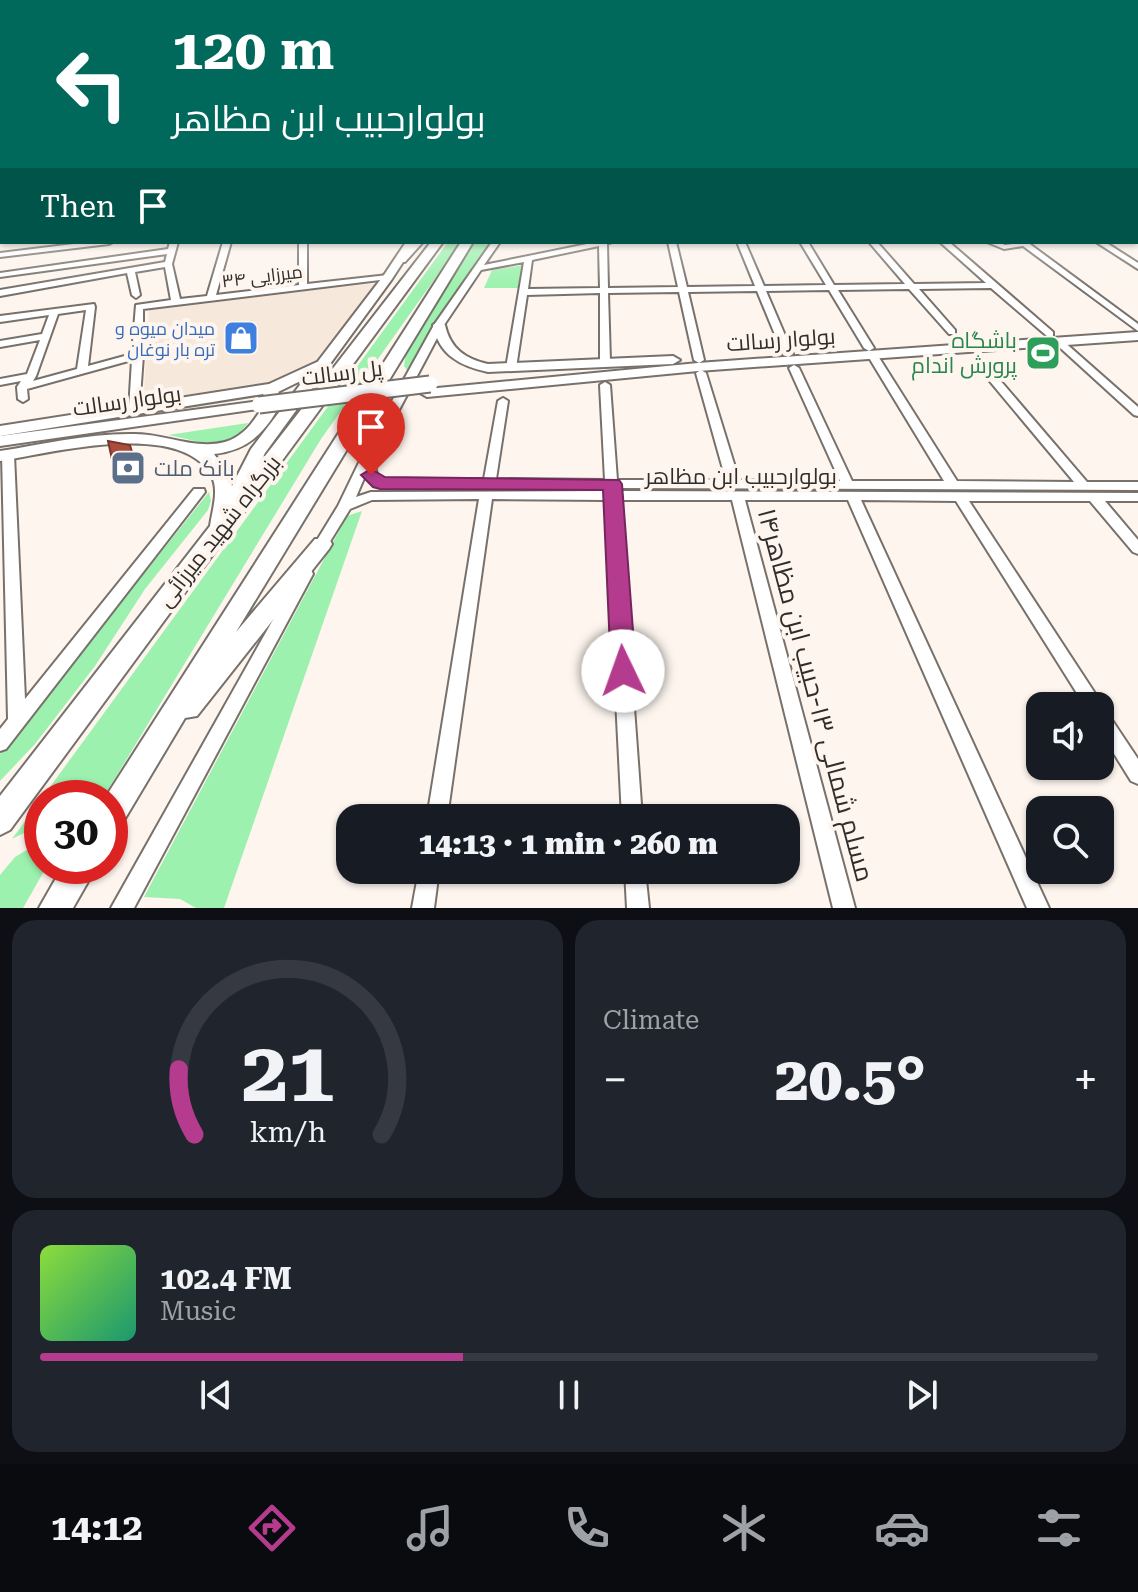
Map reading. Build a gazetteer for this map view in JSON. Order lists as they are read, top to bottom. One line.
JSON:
{"streets":{"highway":["بزرگراه شهید میرزائی"],"main road":["بولوار رسالت","پل رسالت"],"street":["میرزایی ۳۴","بولوارحبیب ابن مظاهر","مسلم شمالی ۱۳-حبیب ابن مظاهر۱۴"]},"crossings":[["بولوار رسالت","پل رسالت"],["بولوار رسالت","مسلم شمالی ۱۳-حبیب ابن مظاهر۱۴"],["بولوارحبیب ابن مظاهر","مسلم شمالی ۱۳-حبیب ابن مظاهر۱۴"]],"places":{"shop":["میدان میوه و تره بار نوغان"],"sports":["باشگاه پرورش اندام"],"bank":["بانک ملت"]},"page":{"turn":["120 m","بولوارحبیب ابن مظاهر"],"then":"Then","limit":"30","trip":"14:13 · 1 min · 260 m","tile":"Climate","heat":["−","20.5°","+"],"song":["102.4 FM","Music"],"tabs":"14:12","gauge":["21","km/h"]}}
